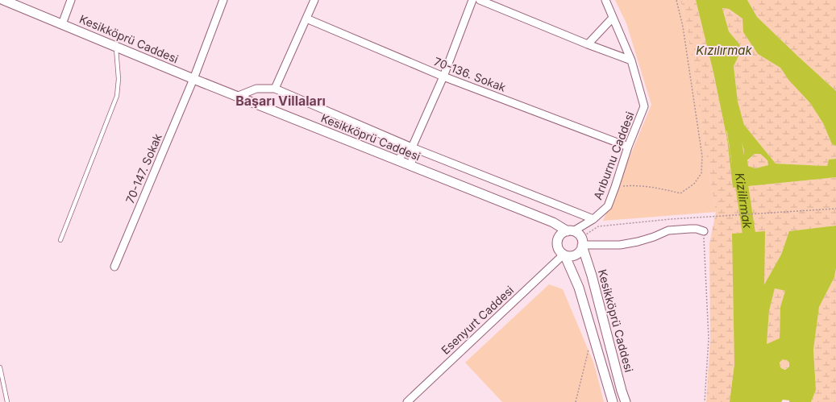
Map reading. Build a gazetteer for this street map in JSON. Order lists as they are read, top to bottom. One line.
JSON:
{"streets":{"street":["Kesikköprü Caddesi","70-136. Sokak","Arıburnu Caddesi","70-147. Sokak","Esenyurt Caddesi"]},"crossings":[["Kesikköprü Caddesi","Arıburnu Caddesi"],["Kesikköprü Caddesi","70-147. Sokak"],["Kesikköprü Caddesi","Esenyurt Caddesi"],["70-136. Sokak","Arıburnu Caddesi"],["Arıburnu Caddesi","Esenyurt Caddesi"]],"districts":["Başarı Villaları"],"water":["Kızılırmak","Kizilirmak"]}
